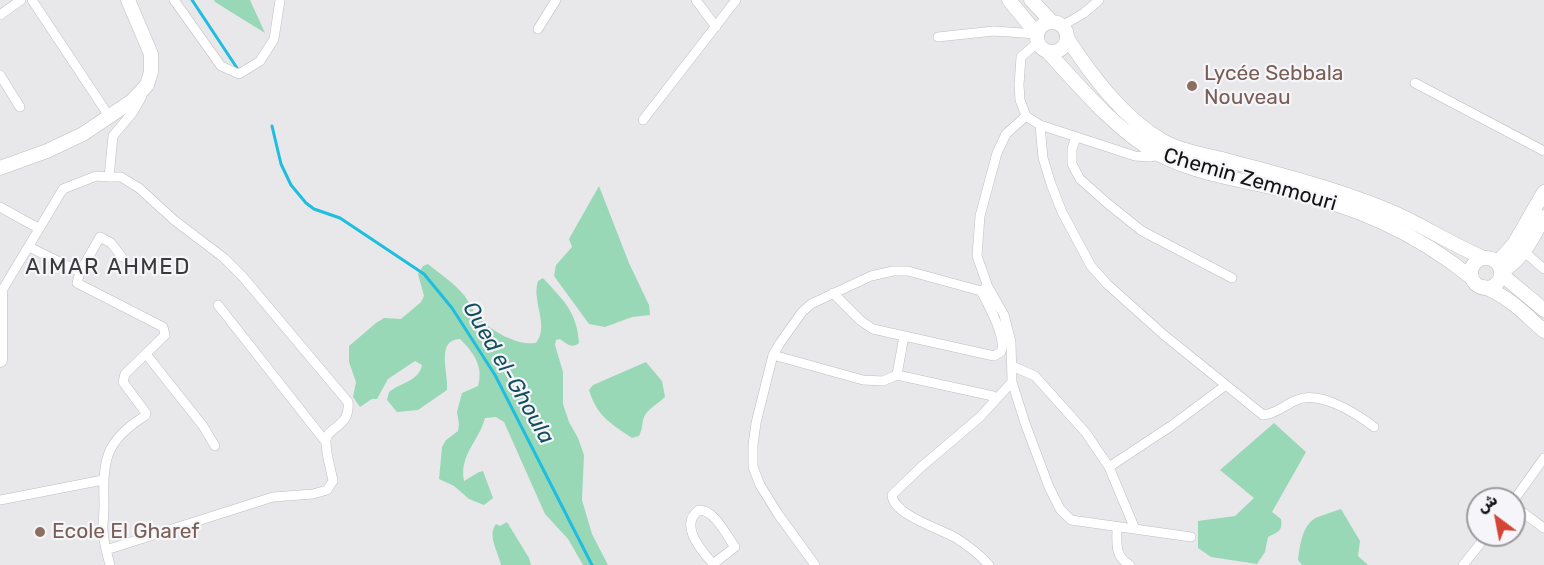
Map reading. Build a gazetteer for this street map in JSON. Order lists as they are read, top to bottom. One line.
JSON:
{"streets":{"street":["Chemin Zemmouri"]},"districts":["AIMAR AHMED"],"water":["Oued el-Ghoula"],"places":["Lycée Sebbala Nouveau","Ecole El Gharef"],"north":"top left"}
